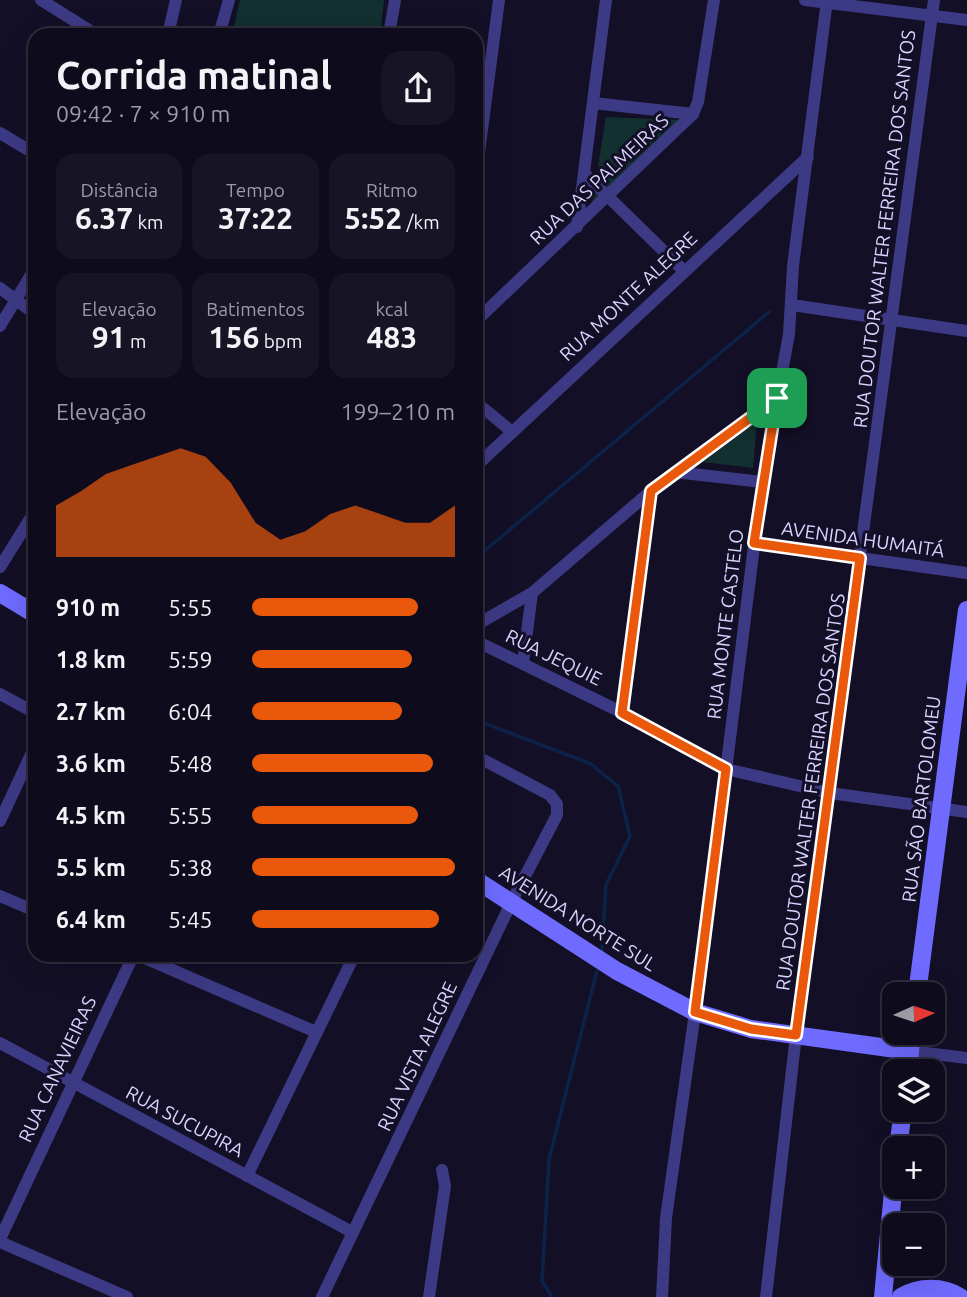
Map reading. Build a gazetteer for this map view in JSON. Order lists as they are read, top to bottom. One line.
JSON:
{"streets":{"street":["RUA DAS PALMEIRAS","RUA DOUTOR WALTER FERREIRA DOS SANTOS","RUA MONTE ALEGRE","AVENIDA HUMAITÁ","RUA MONTE CASTELO","RUA JEQUIE","RUA SÃO BARTOLOMEU","AVENIDA NORTE SUL","RUA VISTA ALEGRE","RUA CANAVIEIRAS","RUA SUCUPIRA"]},"crossings":[["RUA DOUTOR WALTER FERREIRA DOS SANTOS","AVENIDA HUMAITÁ"],["RUA DOUTOR WALTER FERREIRA DOS SANTOS","RUA JEQUIE"],["RUA DOUTOR WALTER FERREIRA DOS SANTOS","AVENIDA NORTE SUL"],["RUA MONTE ALEGRE","RUA MONTE CASTELO"],["AVENIDA HUMAITÁ","RUA MONTE CASTELO"],["RUA MONTE CASTELO","RUA JEQUIE"],["RUA MONTE CASTELO","AVENIDA NORTE SUL"],["RUA JEQUIE","RUA SÃO BARTOLOMEU"],["AVENIDA NORTE SUL","RUA VISTA ALEGRE"],["RUA VISTA ALEGRE","RUA SUCUPIRA"],["RUA CANAVIEIRAS","RUA SUCUPIRA"]],"north":"right","page":{"heading":["Corrida matinal","09:42 · 7 × 910 m"],"stats":[["Distância","6.37 km"],["Tempo","37:22"],["Ritmo","5:52 /km"],["Elevação","91 m"],["Batimentos","156 bpm"],["kcal","483"]],"chart":["Elevação","199–210 m"],"list":[{"name":"910 m","note":"5:55"},{"name":"1.8 km","note":"5:59"},{"name":"2.7 km","note":"6:04"},{"name":"3.6 km","note":"5:48"},{"name":"4.5 km","note":"5:55"},{"name":"5.5 km","note":"5:38"},{"name":"6.4 km","note":"5:45"}],"map_buttons":["+","−"]}}
